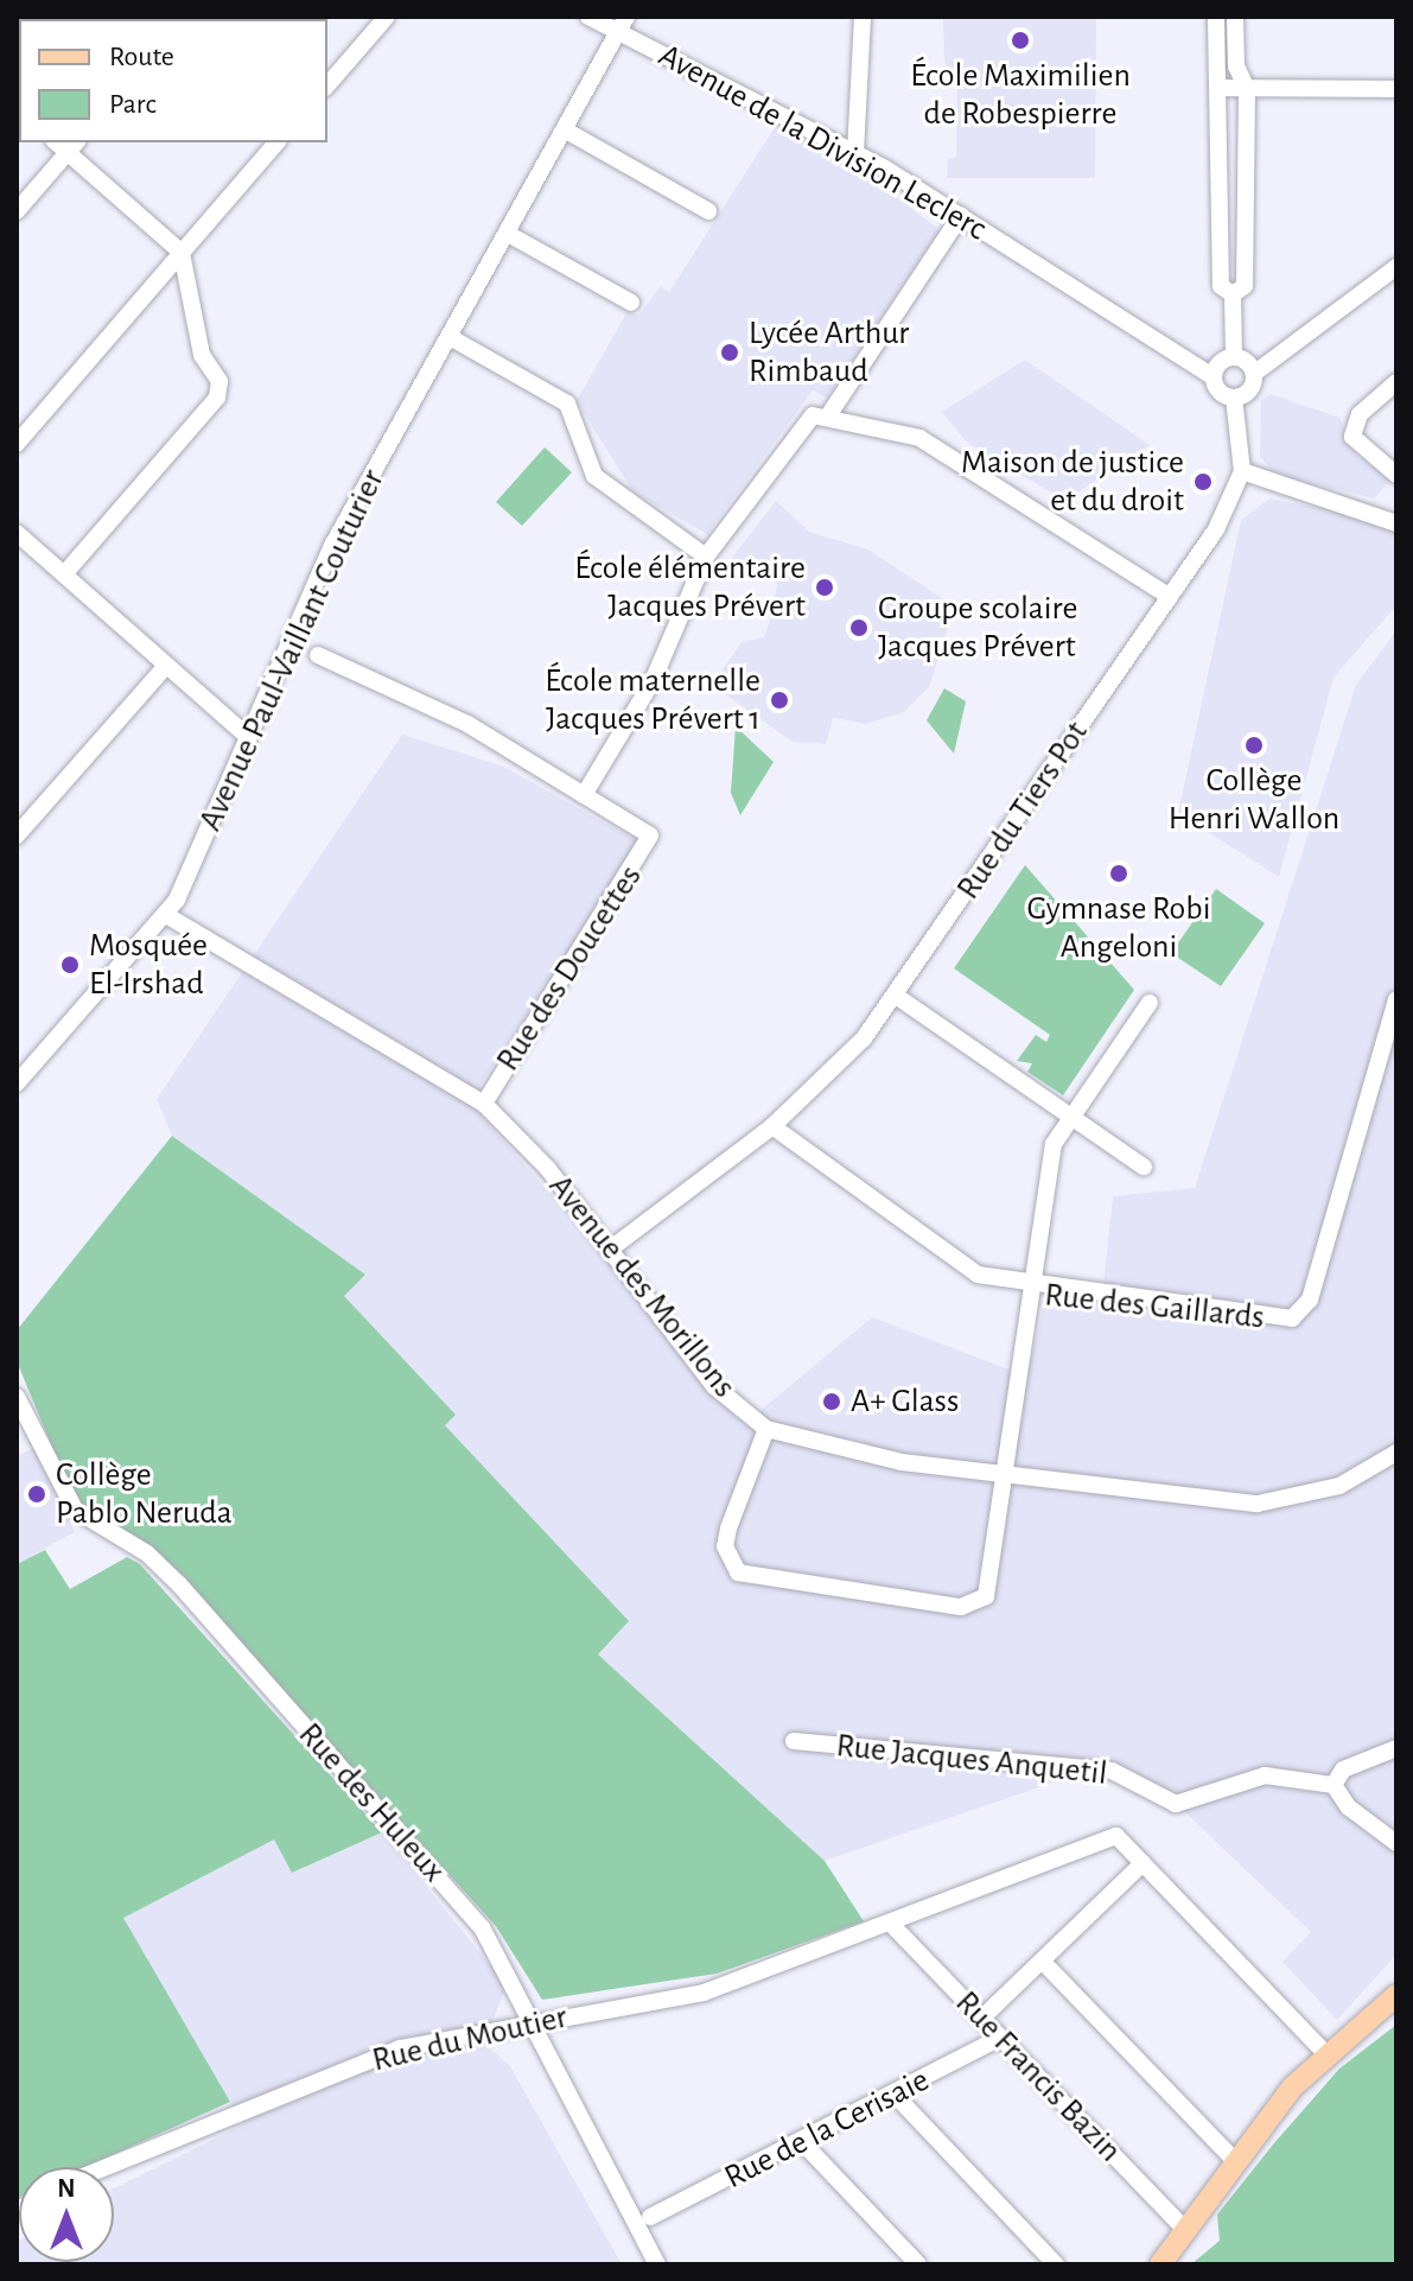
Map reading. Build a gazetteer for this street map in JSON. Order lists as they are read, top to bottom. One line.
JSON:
{"streets":{"street":["Avenue de la Division Leclerc","Avenue Paul-Vaillant Couturier","Rue du Tiers Pot","Rue des Doucettes","Avenue des Morillons","Rue des Gaillards","Rue Jacques Anquetil","Rue des Huleux","Rue du Moutier","Rue Francis Bazin","Rue de la Cerisaie"]},"crossings":[["Avenue de la Division Leclerc","Avenue Paul-Vaillant Couturier"],["Avenue Paul-Vaillant Couturier","Avenue des Morillons"],["Rue du Tiers Pot","Avenue des Morillons"],["Rue des Doucettes","Avenue des Morillons"],["Avenue des Morillons","Rue des Gaillards"],["Rue des Huleux","Rue du Moutier"],["Rue du Moutier","Rue Francis Bazin"],["Rue Francis Bazin","Rue de la Cerisaie"]],"places":["École Maximilien de Robespierre","Lycée Arthur Rimbaud","Maison de justice et du droit","École élémentaire Jacques Prévert","Groupe scolaire Jacques Prévert","École maternelle Jacques Prévert 1","Collège Henri Wallon","Gymnase Robi Angeloni","Mosquée El-Irshad","A+ Glass","Collège Pablo Neruda"],"legend":["Route","Parc"],"north":"top"}
